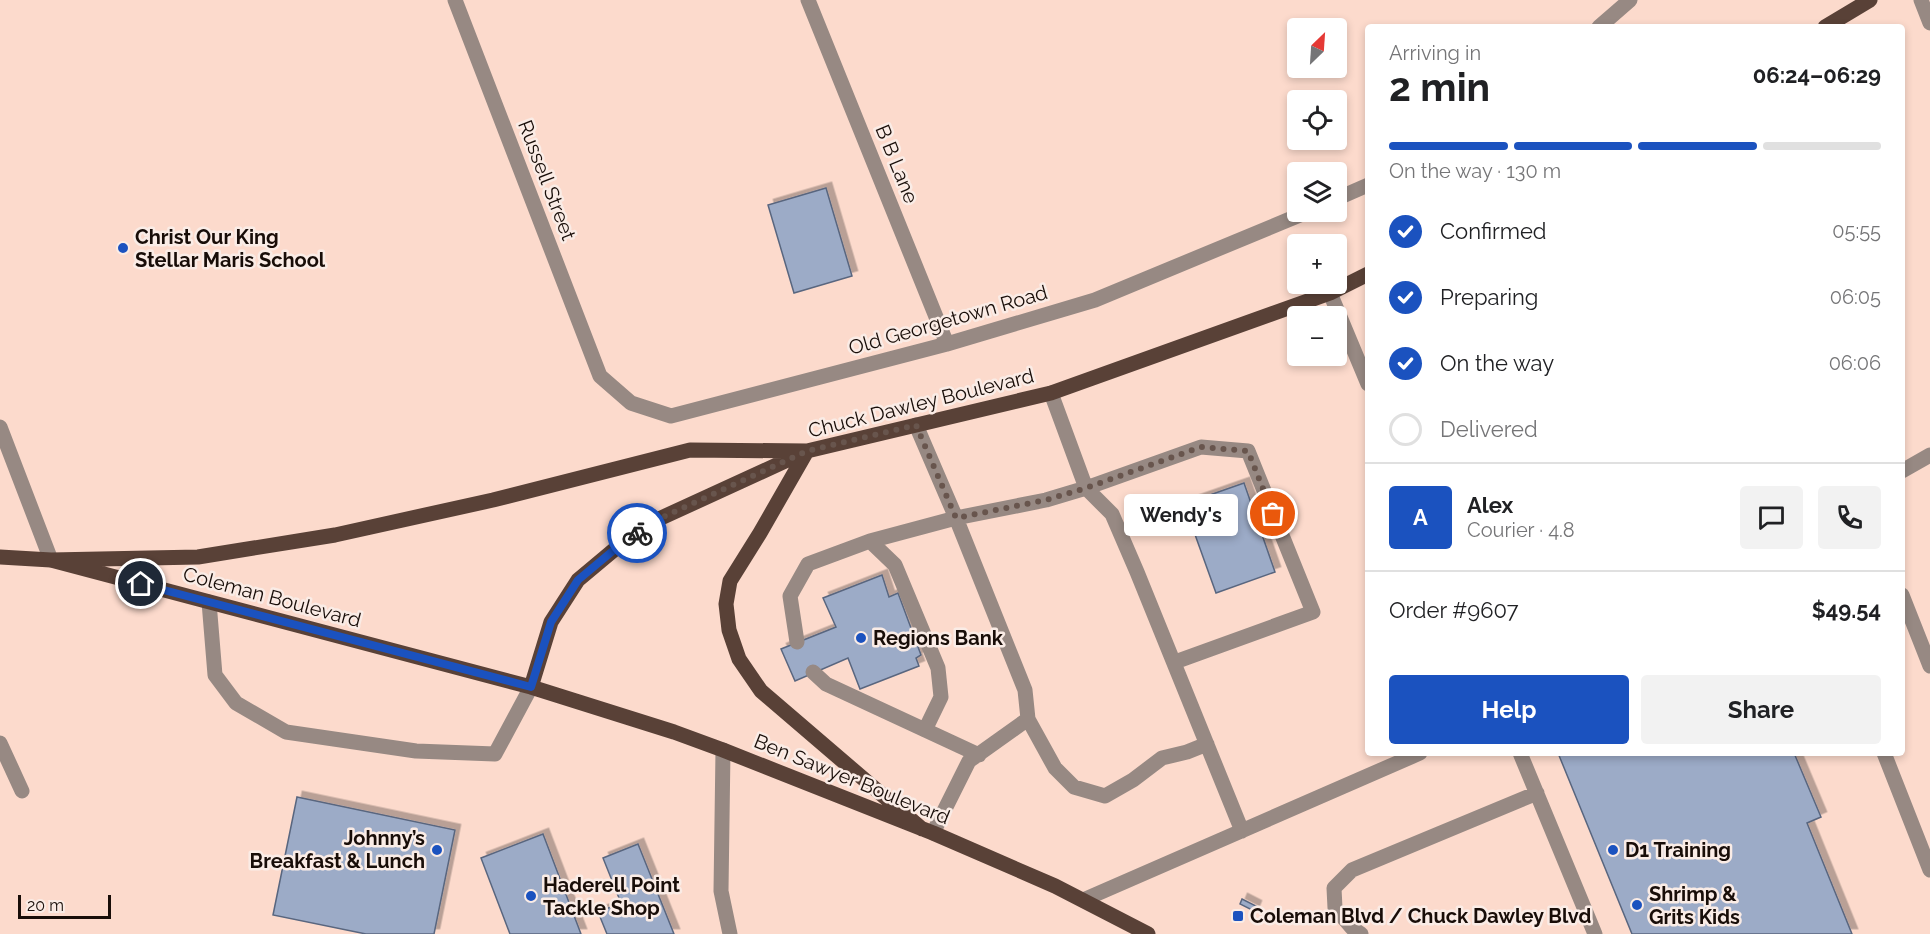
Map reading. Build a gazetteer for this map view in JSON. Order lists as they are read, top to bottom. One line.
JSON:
{"streets":{"main road":["Chuck Dawley Boulevard","Coleman Boulevard","Ben Sawyer Boulevard"],"street":["B B Lane","Russell Street","Old Georgetown Road"]},"crossings":[["B B Lane","Old Georgetown Road"],["Russell Street","Old Georgetown Road"],["Chuck Dawley Boulevard","Coleman Boulevard"],["Chuck Dawley Boulevard","Ben Sawyer Boulevard"],["Coleman Boulevard","Ben Sawyer Boulevard"]],"places":{"other":["Christ Our King Stellar Maris School","Wendy's","Regions Bank","Johnny’s Breakfast & Lunch","D1 Training","Haderell Point Tackle Shop","Shrimp & Grits Kids"],"transit":["Coleman Blvd / Chuck Dawley Blvd"]},"scale_bar":"20 m","north":"top right","page":{"map_buttons":["+","−"],"heading":["2 min","Arriving in","06:24–06:29"],"panel":["Alex","Courier · 4.8","Order #9607","$49.54"],"bar":"On the way · 130 m","list":[["Confirmed","05:55"],["Preparing","06:05"],["On the way","06:06"],"Delivered"],"round":"A","bubble":"Wendy's","buttons":["Help","Share"],"scale":"20 m"}}
